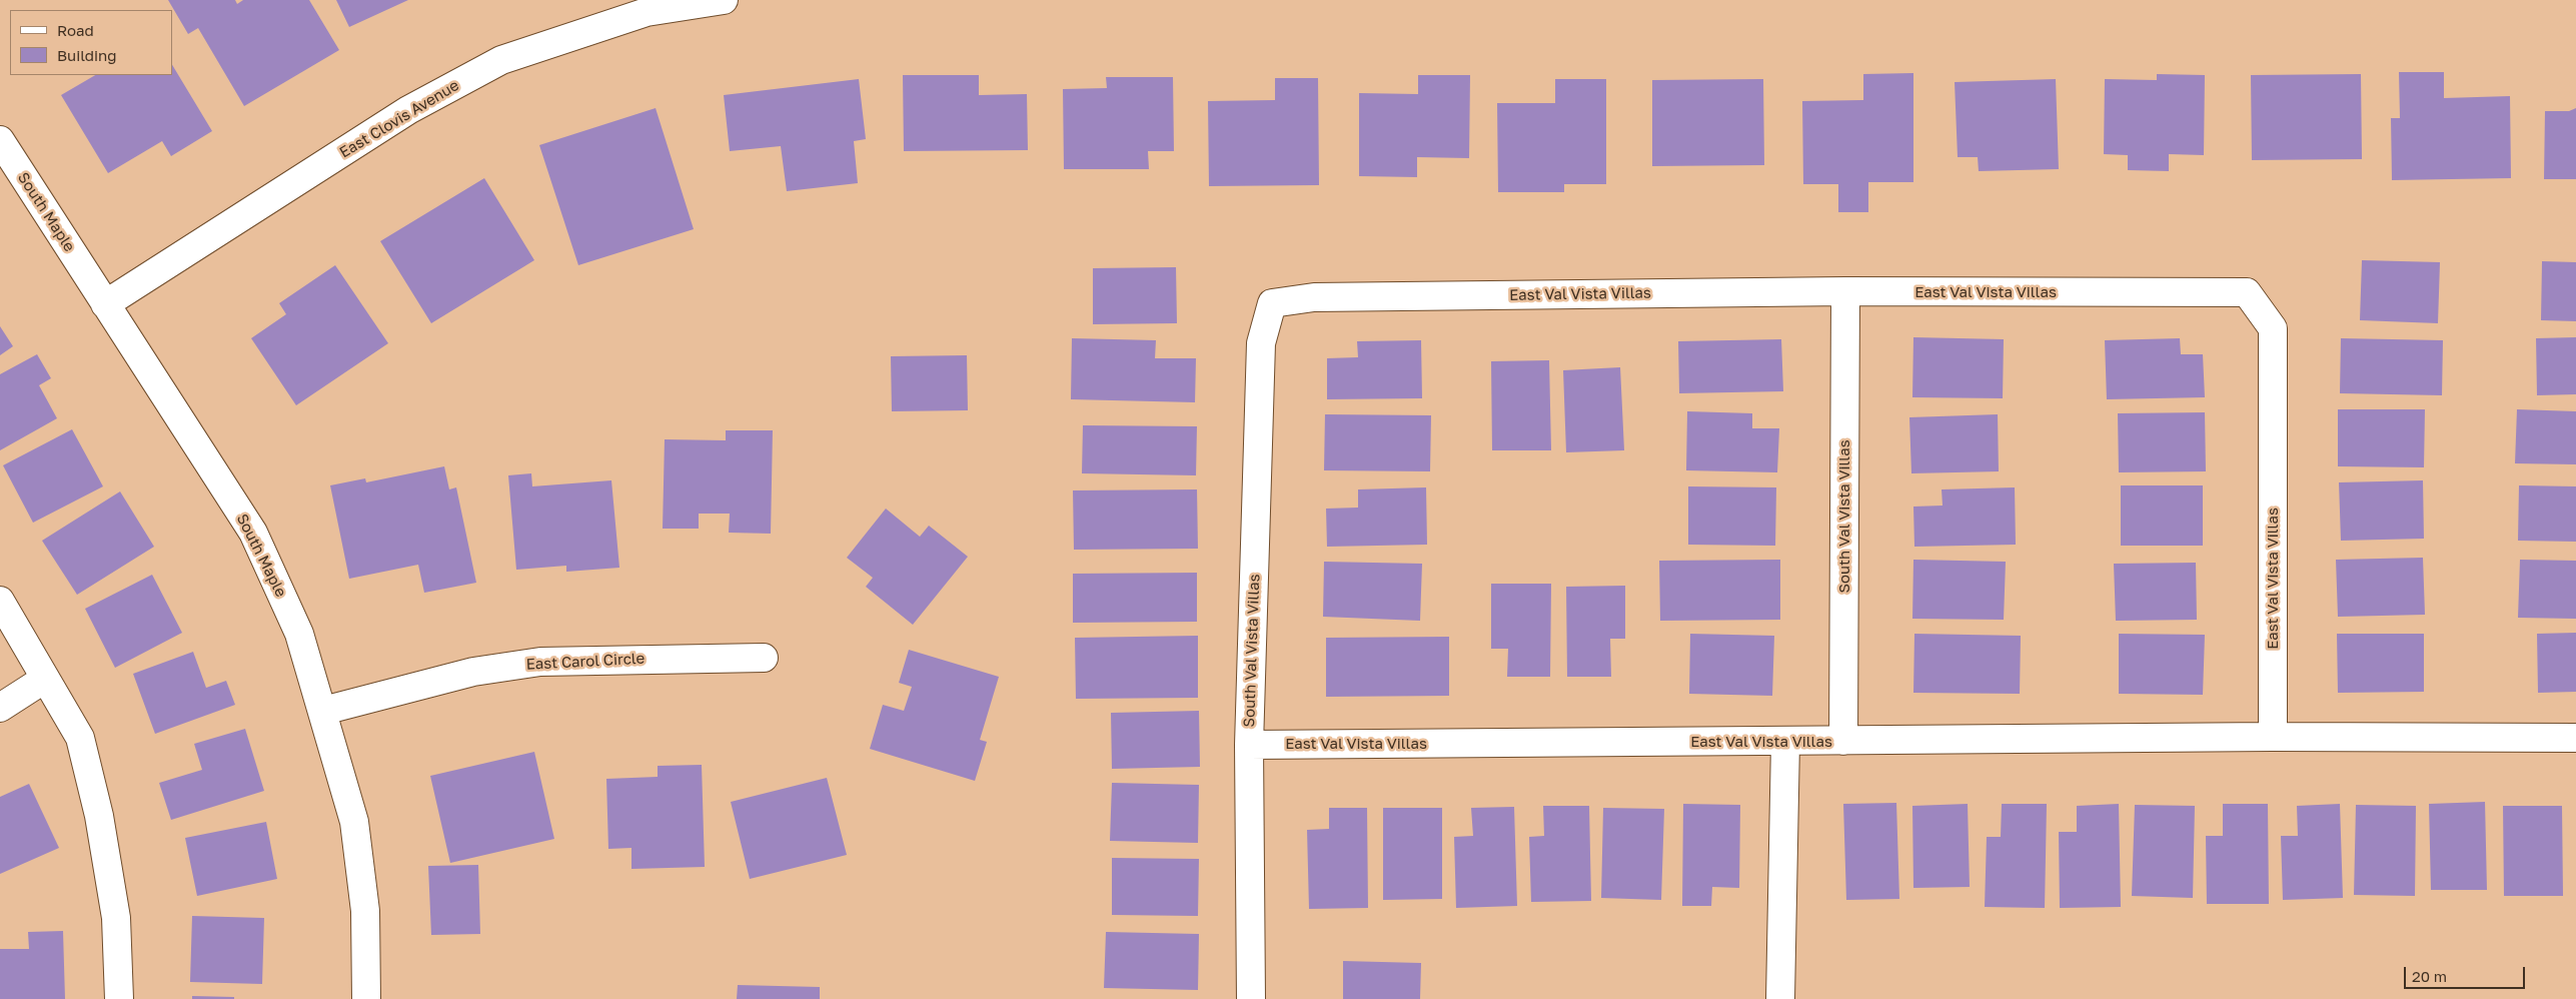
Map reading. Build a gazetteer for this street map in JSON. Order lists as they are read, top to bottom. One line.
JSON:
{"streets":{"street":["East Clovis Avenue","South Maple","East Val Vista Villas","South Val Vista Villas","East Carol Circle"]},"crossings":[["East Clovis Avenue","South Maple"],["South Maple","East Carol Circle"],["East Val Vista Villas","South Val Vista Villas"]],"legend":["Road","Building"],"scale_bar":"20 m"}
